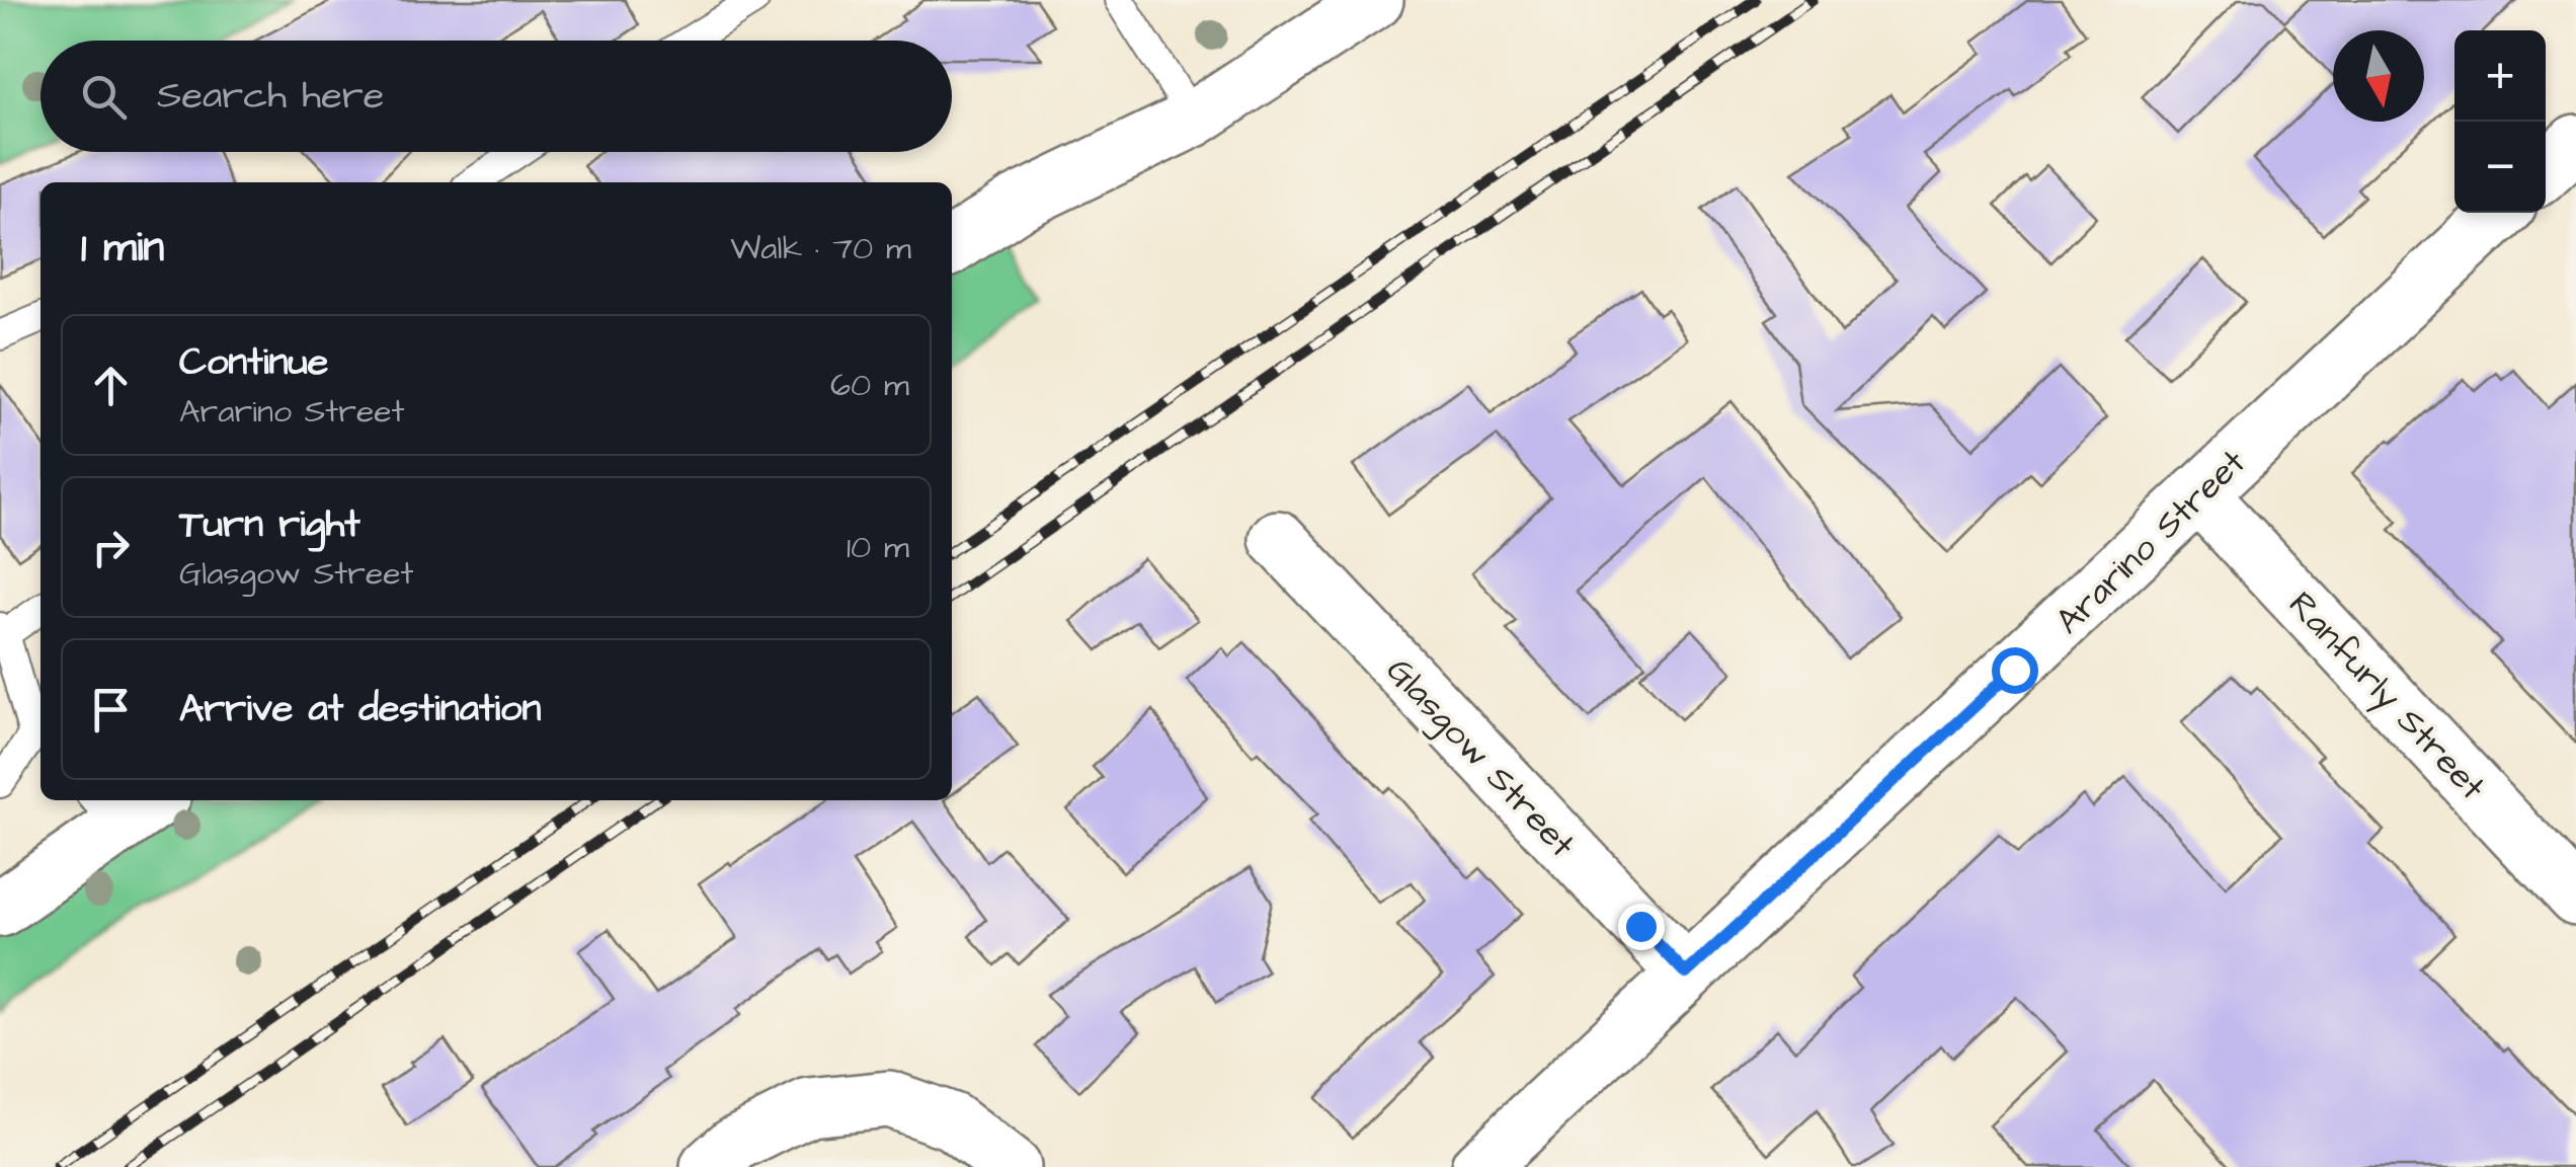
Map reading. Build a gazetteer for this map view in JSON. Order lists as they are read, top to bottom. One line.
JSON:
{"streets":{"street":["Ararino Street","Ranfurly Street","Glasgow Street"]},"crossings":[["Ararino Street","Ranfurly Street"],["Ararino Street","Glasgow Street"]],"north":"bottom","page":{"map_buttons":["+","−"],"search":"Search here","heading":["1 min","Walk · 70 m"],"list":[["Continue","Ararino Street","60 m"],["Turn right","Glasgow Street","10 m"],"Arrive at destination"]}}
